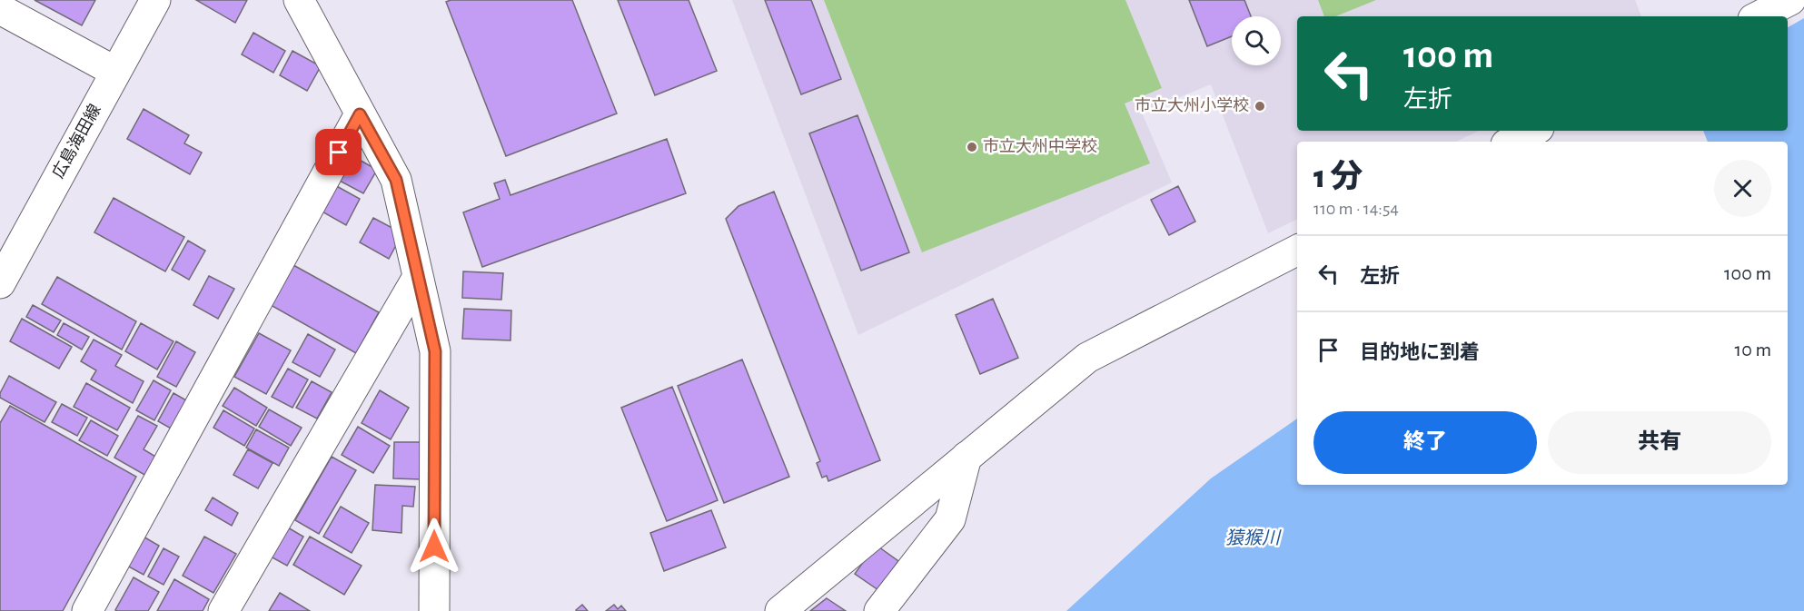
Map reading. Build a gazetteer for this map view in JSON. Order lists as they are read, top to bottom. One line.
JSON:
{"streets":{"street":["広島海田線"]},"water":["猿猴川"],"places":["市立大州小学校","市立大州中学校"],"page":{"turn":["100 m","左折"],"heading":["1 分","110 m · 14:54"],"list":[{"name":"左折","value":"100 m"},{"name":"目的地に到着","value":"10 m"}],"buttons":["終了","共有"]}}
